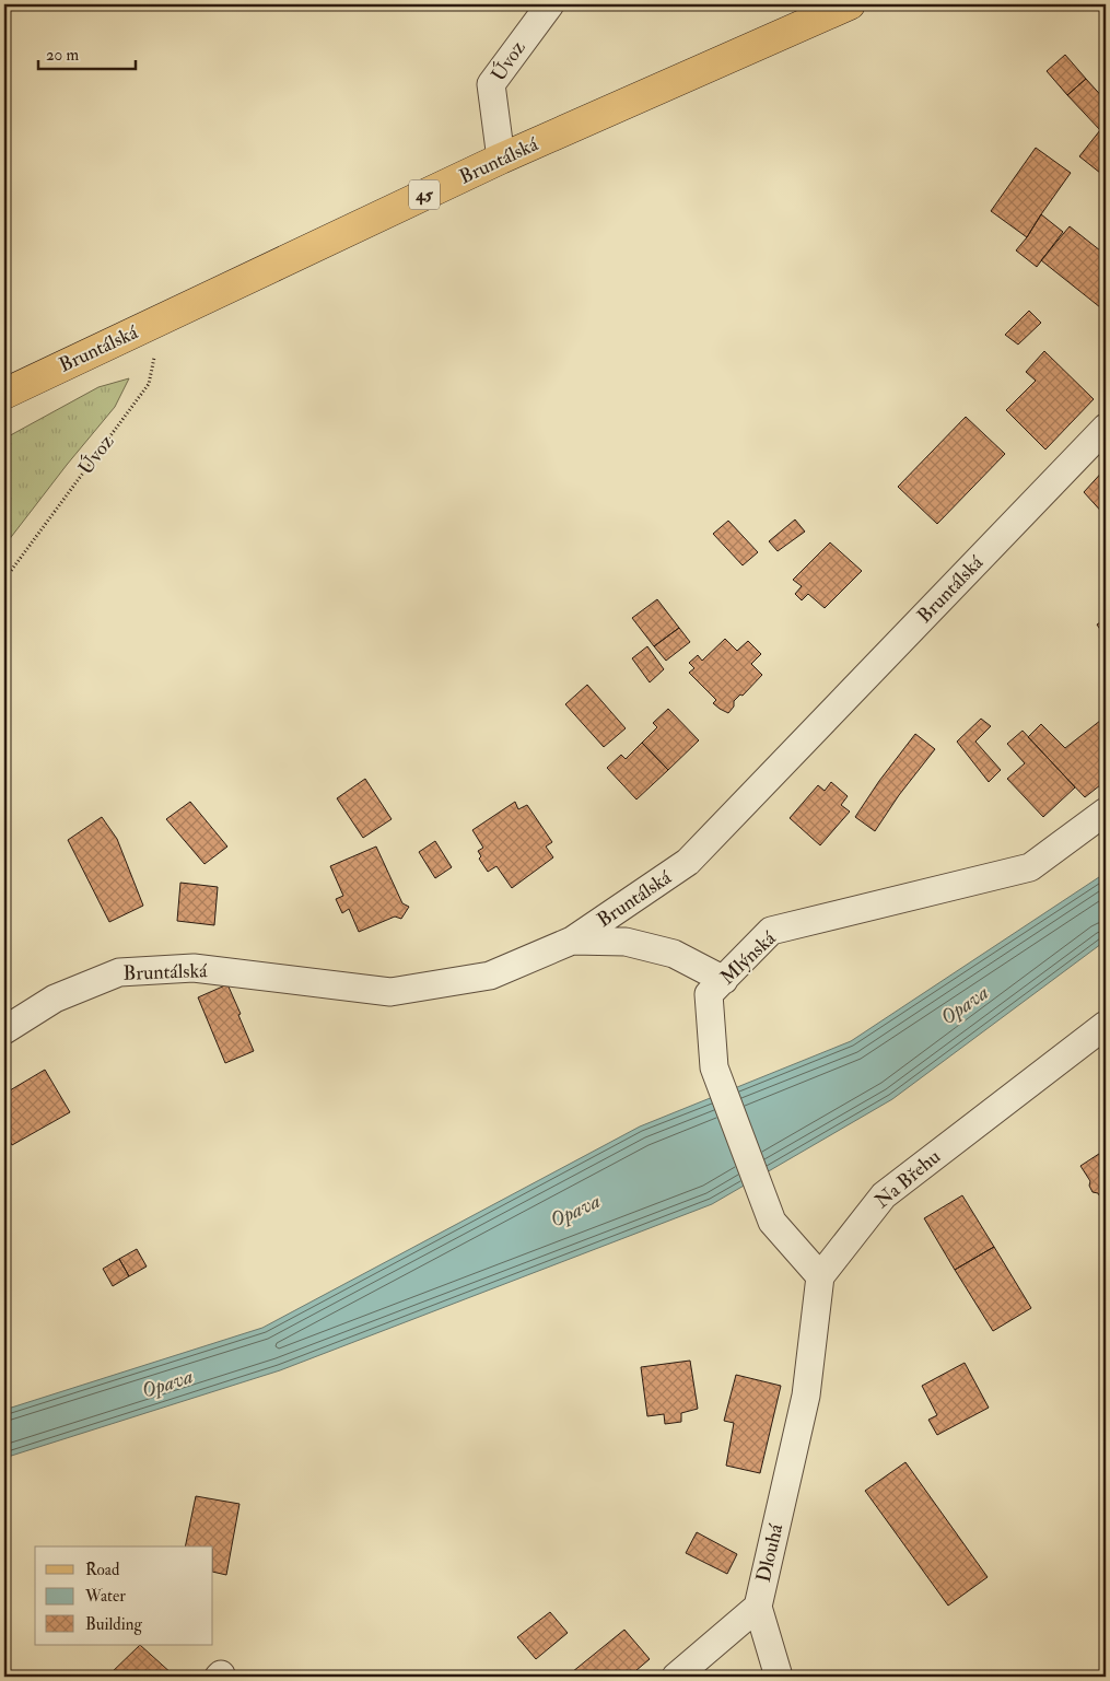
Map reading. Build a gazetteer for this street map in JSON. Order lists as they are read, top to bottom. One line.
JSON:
{"streets":{"main road":["Bruntálská","45"],"street":["Úvoz","Mlýnská","Na Břehu","Dlouhá"]},"crossings":[["Úvoz","Bruntálská"],["Mlýnská","Na Břehu"],["Mlýnská","Dlouhá"],["Na Břehu","Dlouhá"]],"water":["Opava"],"legend":["Road","Water","Building"],"scale_bar":"20 m"}
